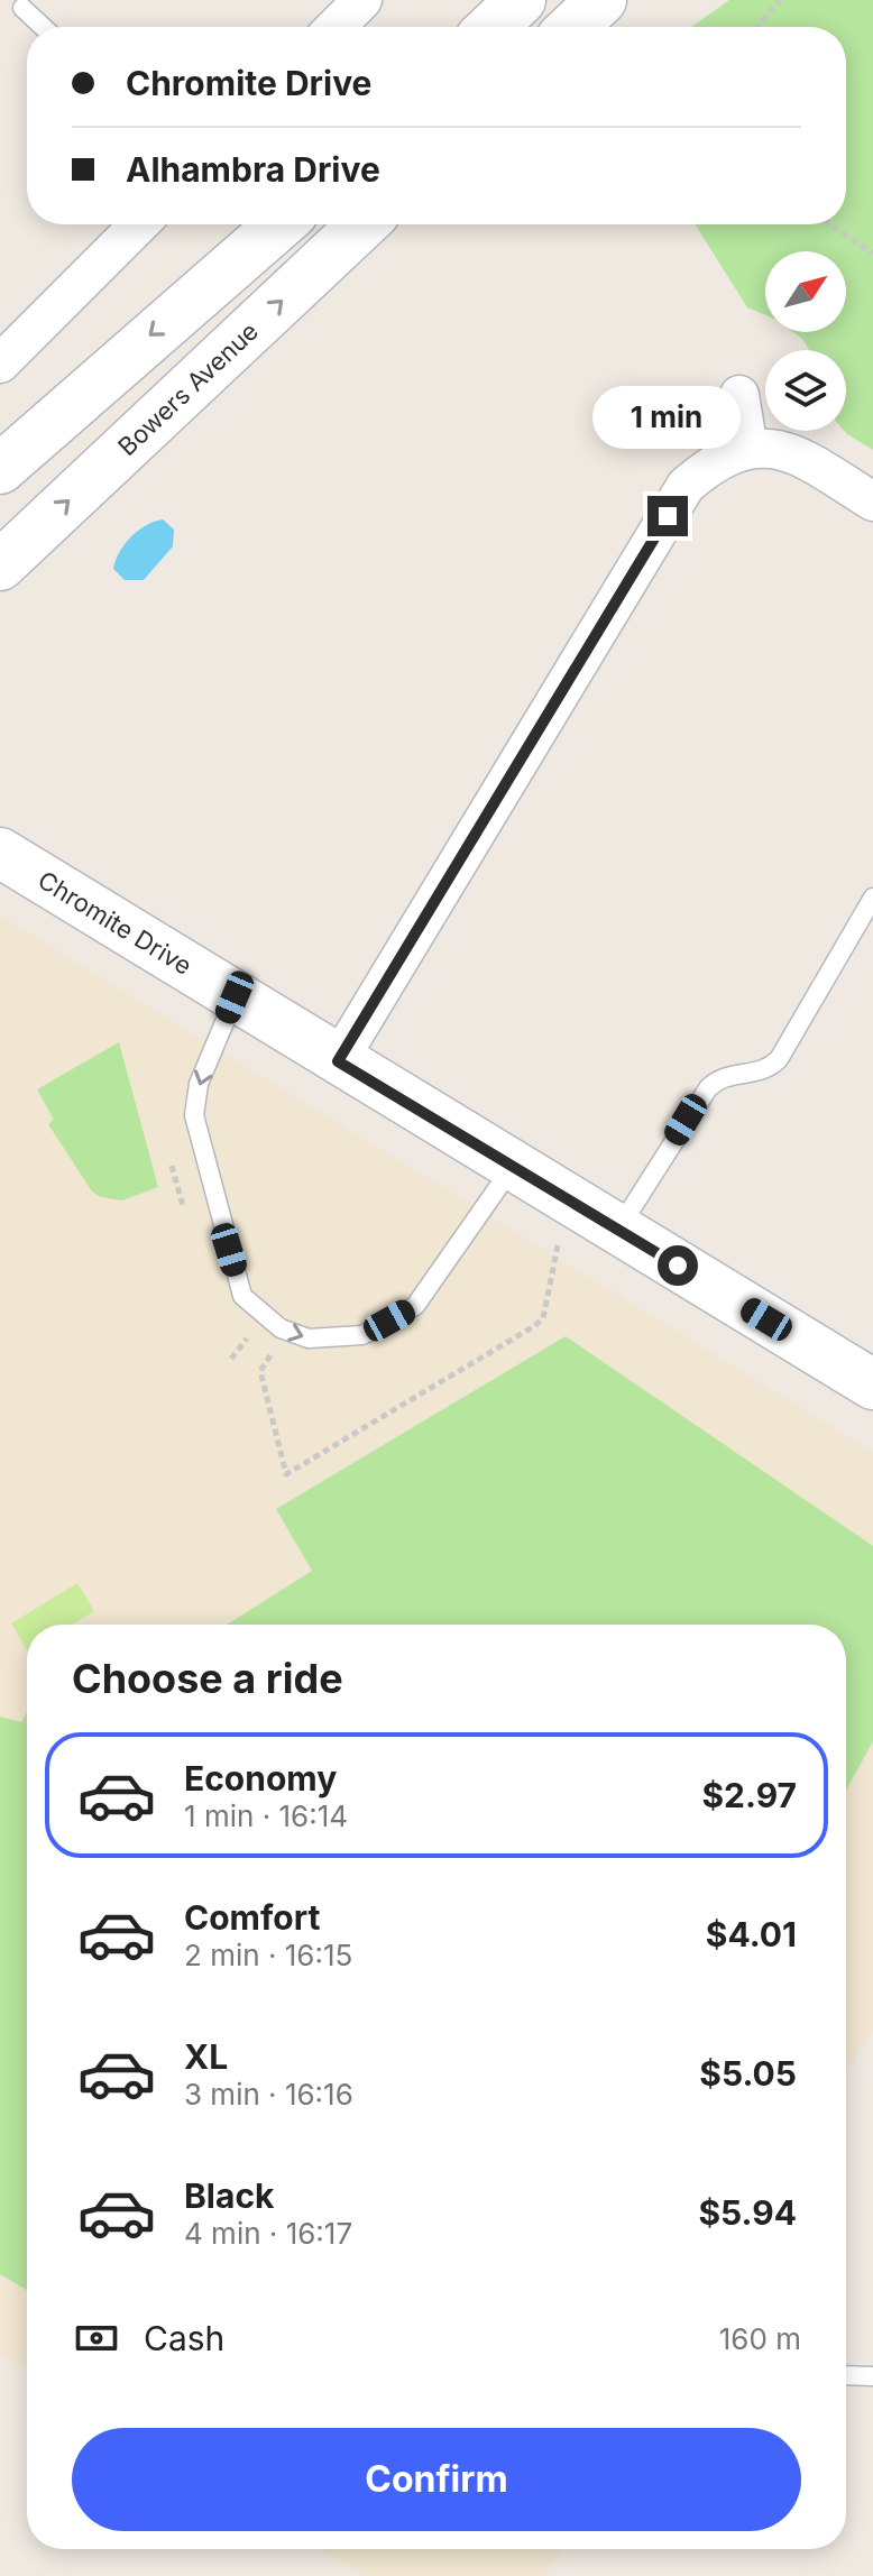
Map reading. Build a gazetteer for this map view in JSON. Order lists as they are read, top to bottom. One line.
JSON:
{"streets":{"street":["Bowers Avenue","Chromite Drive"]},"north":"top right","page":{"banner":["Chromite Drive","Alhambra Drive"],"bubble":"1 min","heading":"Choose a ride","list":[{"name":"Economy","note":"1 min · 16:14","value":"$2.97"},{"name":"Comfort","note":"2 min · 16:15","value":"$4.01"},{"name":"XL","note":"3 min · 16:16","value":"$5.05"},{"name":"Black","note":"4 min · 16:17","value":"$5.94"}],"pay":["Cash","160 m"],"buttons":"Confirm"}}
